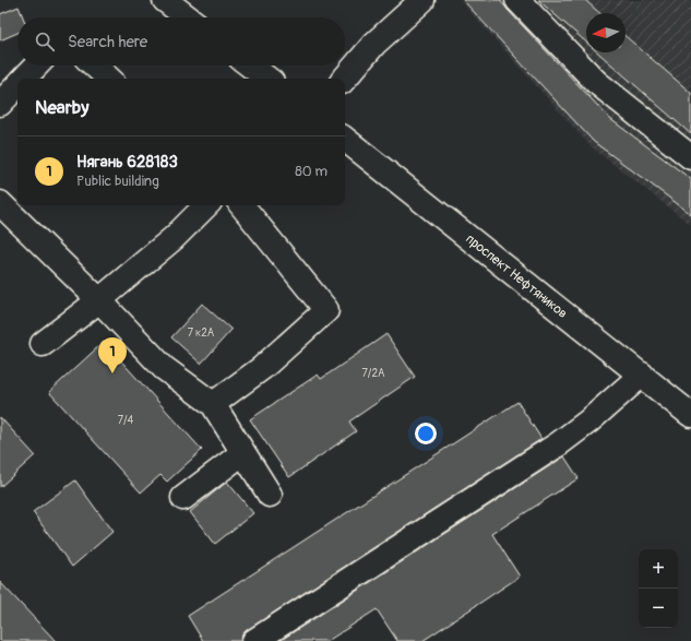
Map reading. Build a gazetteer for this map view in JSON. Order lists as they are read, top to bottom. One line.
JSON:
{"streets":{"main road":["проспект Нефтяников"]},"house_numbers":["7 к2А","7/2А","7/4"],"north":"left","page":{"search":"Search here","heading":"Nearby","list":[{"mark":"1","name":"Нягань 628183","note":"Public building","value":"80 m"}],"pins":"1","map_buttons":["+","−"]}}
